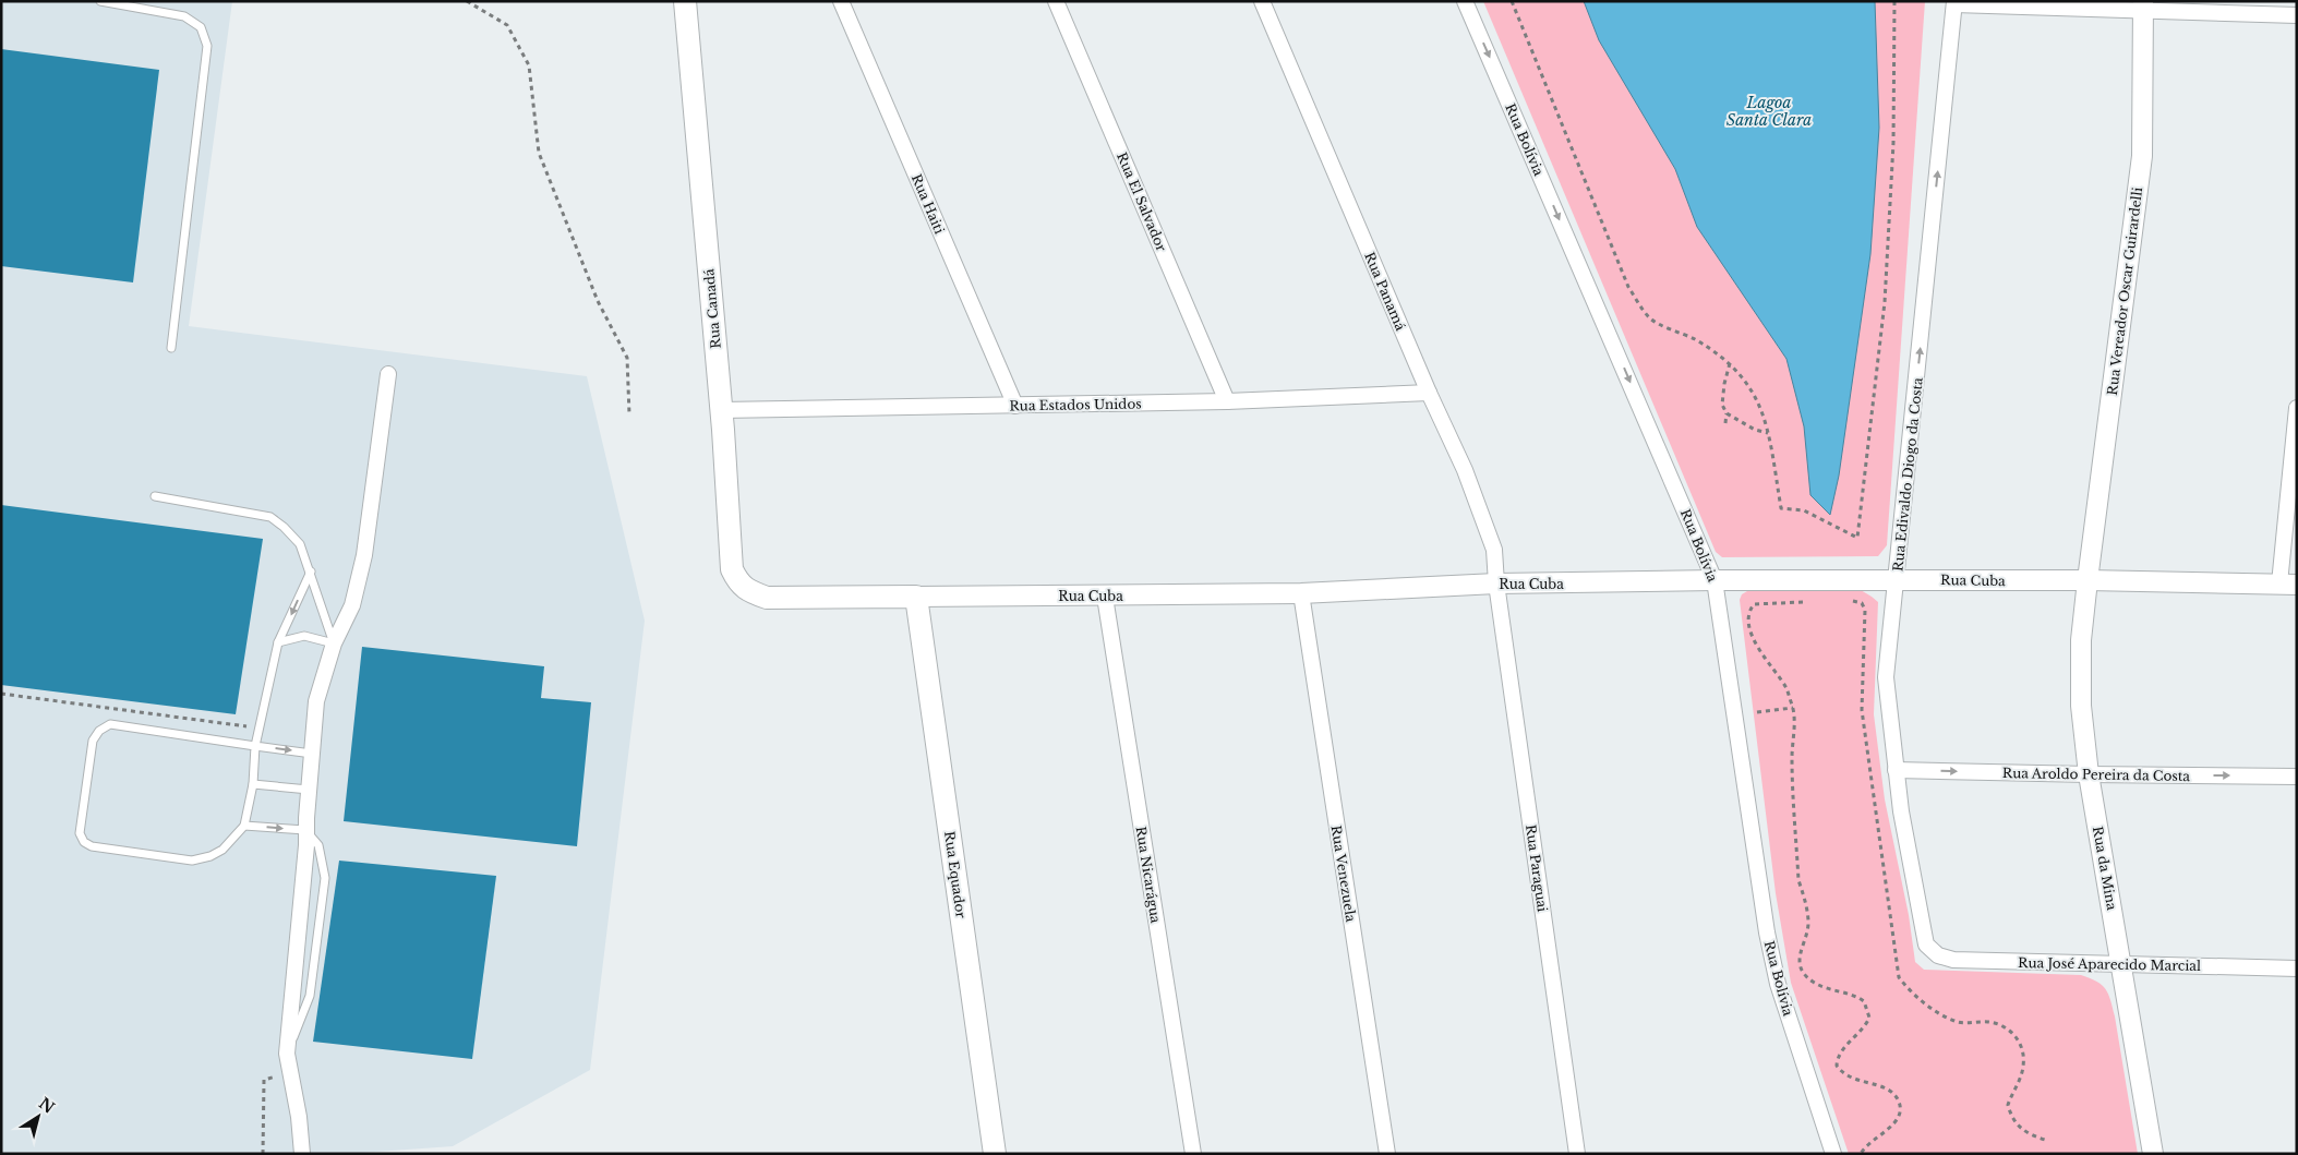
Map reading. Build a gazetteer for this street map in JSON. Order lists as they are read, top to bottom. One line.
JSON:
{"streets":{"main road":["Rua Canadá","Rua Cuba","Rua Equador"],"street":["Rua Bolívia","Rua El Salvador","Rua Haiti","Rua Panamá","Rua Vereador Oscar Guirardelli","Rua Estados Unidos","Rua Edivaldo Diogo da Costa","Rua Aroldo Pereira da Costa","Rua Paraguai","Rua da Mina","Rua Venezuela","Rua Nicarágua","Rua José Aparecido Marcial"]},"crossings":[["Rua Bolívia","Rua Cuba"],["Rua El Salvador","Rua Estados Unidos"],["Rua Haiti","Rua Estados Unidos"],["Rua Panamá","Rua Estados Unidos"],["Rua Panamá","Rua Cuba"],["Rua Panamá","Rua Paraguai"],["Rua Vereador Oscar Guirardelli","Rua Cuba"],["Rua Vereador Oscar Guirardelli","Rua da Mina"],["Rua Canadá","Rua Estados Unidos"],["Rua Canadá","Rua Cuba"],["Rua Edivaldo Diogo da Costa","Rua Cuba"],["Rua Edivaldo Diogo da Costa","Rua Aroldo Pereira da Costa"],["Rua Edivaldo Diogo da Costa","Rua José Aparecido Marcial"],["Rua Cuba","Rua Paraguai"],["Rua Cuba","Rua da Mina"],["Rua Cuba","Rua Venezuela"],["Rua Cuba","Rua Equador"],["Rua Cuba","Rua Nicarágua"],["Rua Aroldo Pereira da Costa","Rua da Mina"],["Rua da Mina","Rua José Aparecido Marcial"]],"one_way":["Rua Bolívia","Rua Edivaldo Diogo da Costa","Rua Aroldo Pereira da Costa"],"water":["Lagoa Santa Clara"],"north":"top right"}
